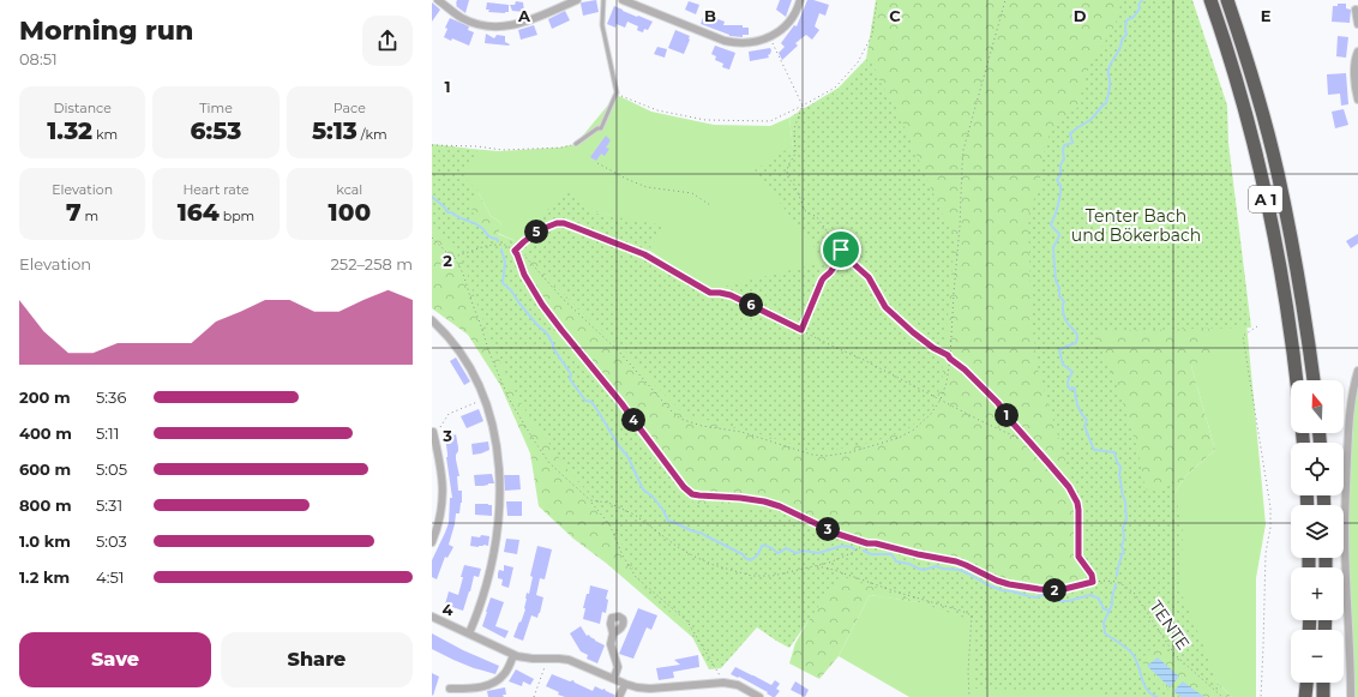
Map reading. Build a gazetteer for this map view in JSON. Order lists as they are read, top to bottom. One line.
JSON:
{"streets":{"highway":["A 1"],"path":["TENTE"]},"parks":["Tenter Bach und Bökerbach"],"north":"top","page":{"heading":["Morning run","08:51"],"stats":[["Distance","1.32 km"],["Time","6:53"],["Pace","5:13 /km"],["Elevation","7 m"],["Heart rate","164 bpm"],["kcal","100"]],"pins":["5","6","1","4","3","2"],"chart":["Elevation","252–258 m"],"list":[{"name":"200 m","note":"5:36"},{"name":"400 m","note":"5:11"},{"name":"600 m","note":"5:05"},{"name":"800 m","note":"5:31"},{"name":"1.0 km","note":"5:03"},{"name":"1.2 km","note":"4:51"}],"map_buttons":["+","−"],"buttons":["Save","Share"]},"grid":{"columns":["A","B","C","D","E"],"rows":["1","2","3","4"]}}
